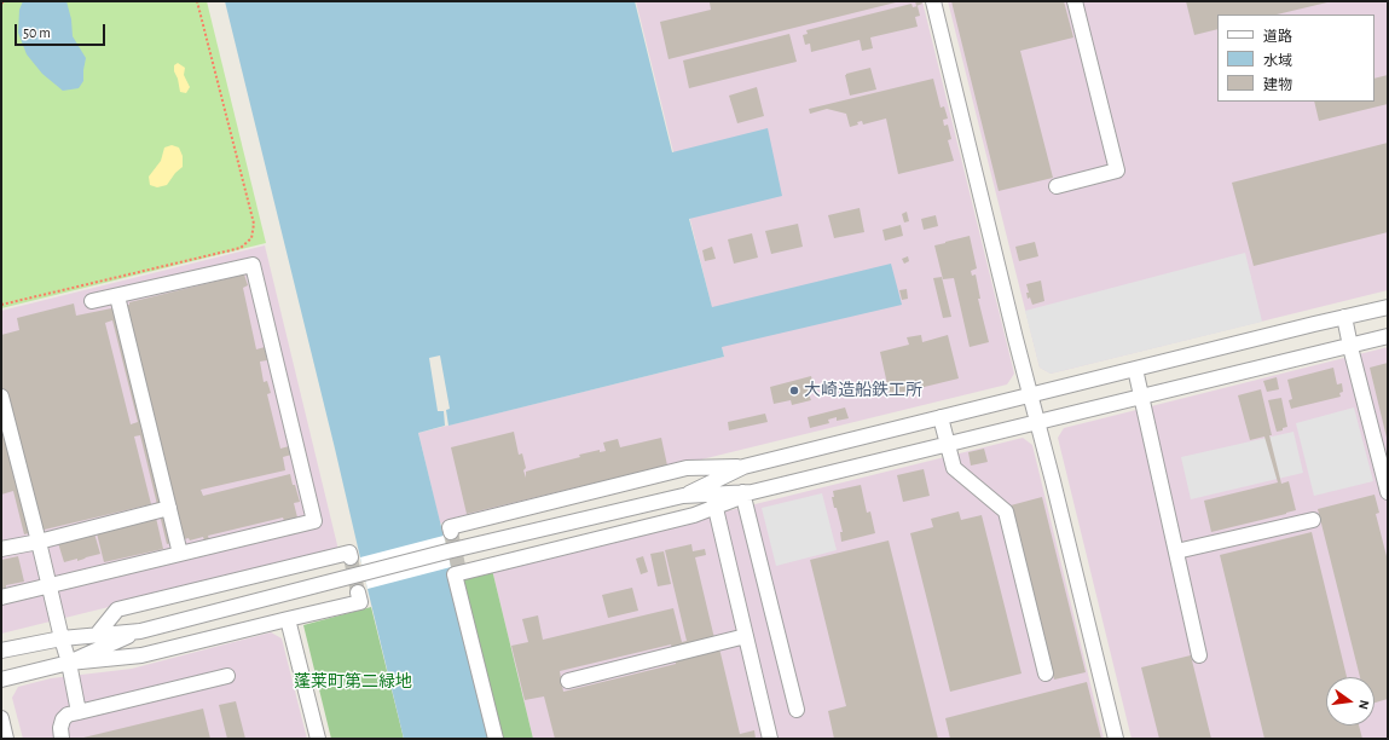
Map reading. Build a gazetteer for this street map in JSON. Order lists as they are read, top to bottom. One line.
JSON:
{"parks":["蓬莱町第二緑地"],"places":["大崎造船鉄工所"],"legend":["道路","水域","建物"],"scale_bar":"50 m","north":"right"}
